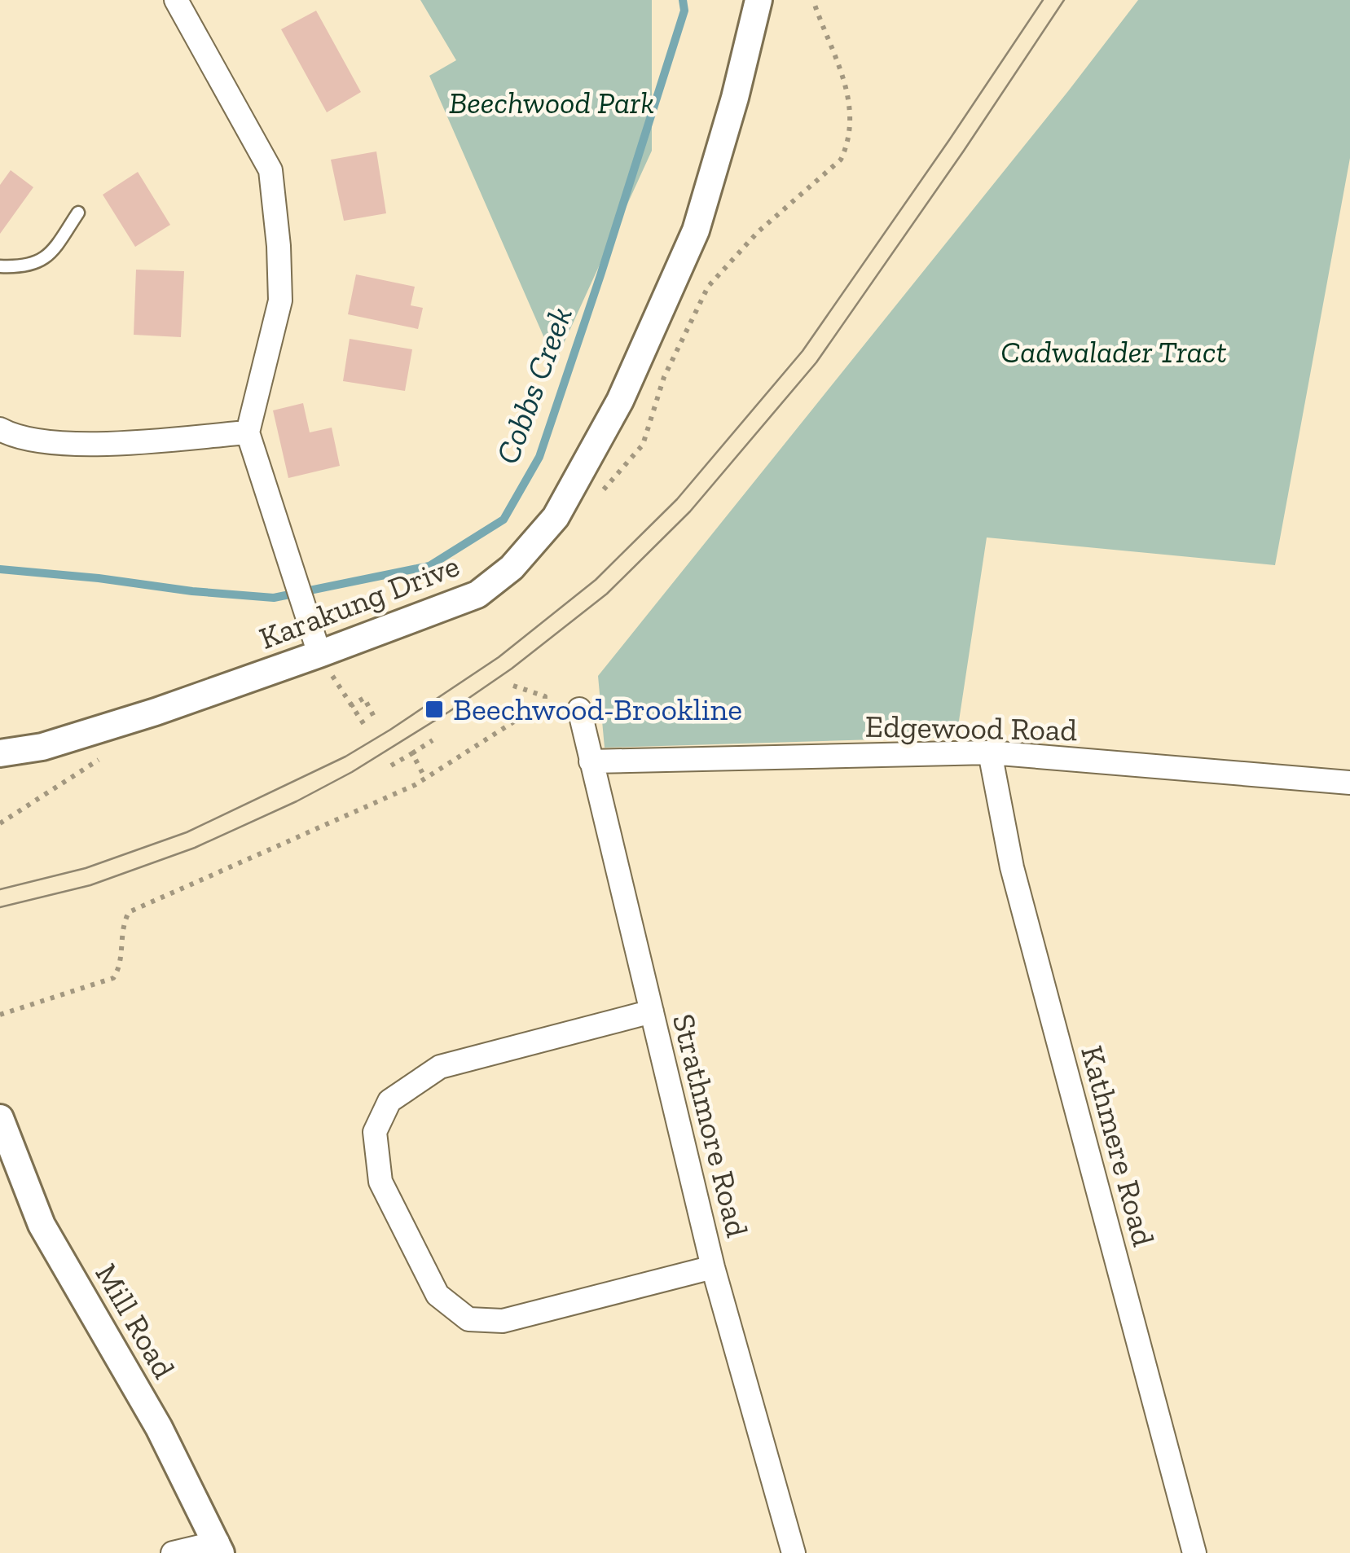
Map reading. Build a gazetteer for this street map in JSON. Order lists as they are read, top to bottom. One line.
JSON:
{"streets":{"street":["Karakung Drive","Edgewood Road","Strathmore Road","Kathmere Road","Mill Road"]},"crossings":[["Edgewood Road","Strathmore Road"],["Edgewood Road","Kathmere Road"]],"water":["Cobbs Creek"],"parks":["Beechwood Park","Cadwalader Tract"],"places":{"transit":["Beechwood-Brookline"]}}
